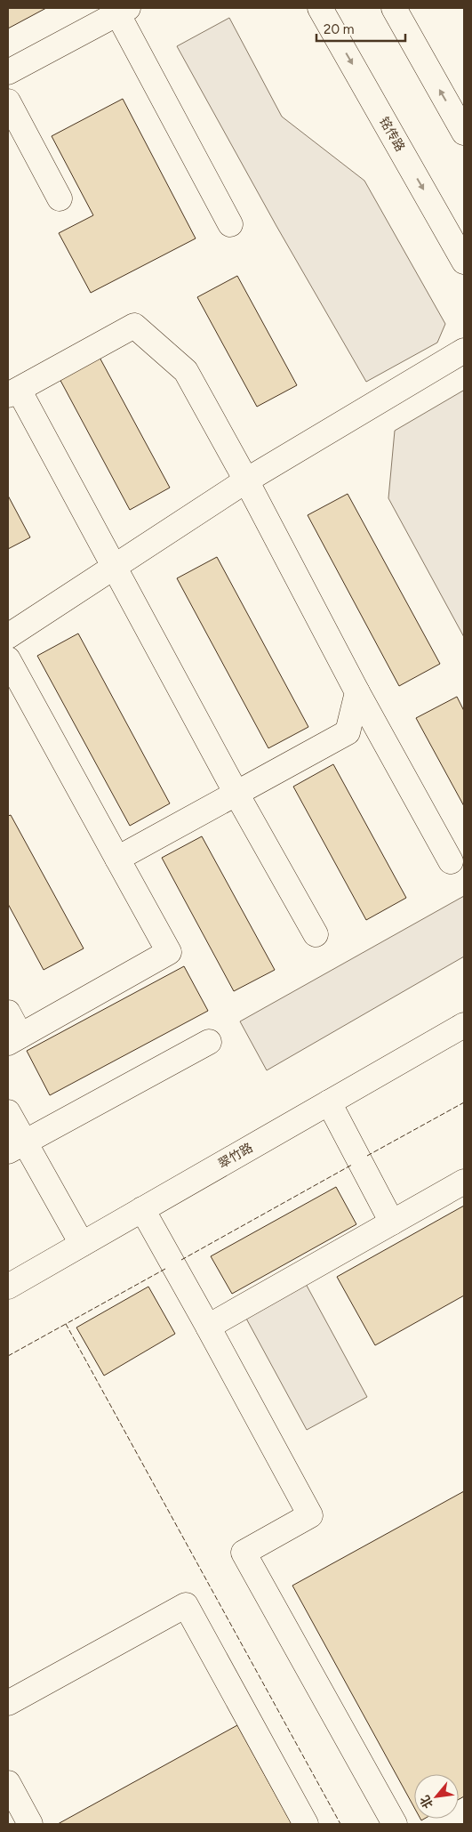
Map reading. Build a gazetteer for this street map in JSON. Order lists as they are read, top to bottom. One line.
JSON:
{"streets":{"street":["铭传路","翠竹路"]},"scale_bar":"20 m","north":"bottom left"}
